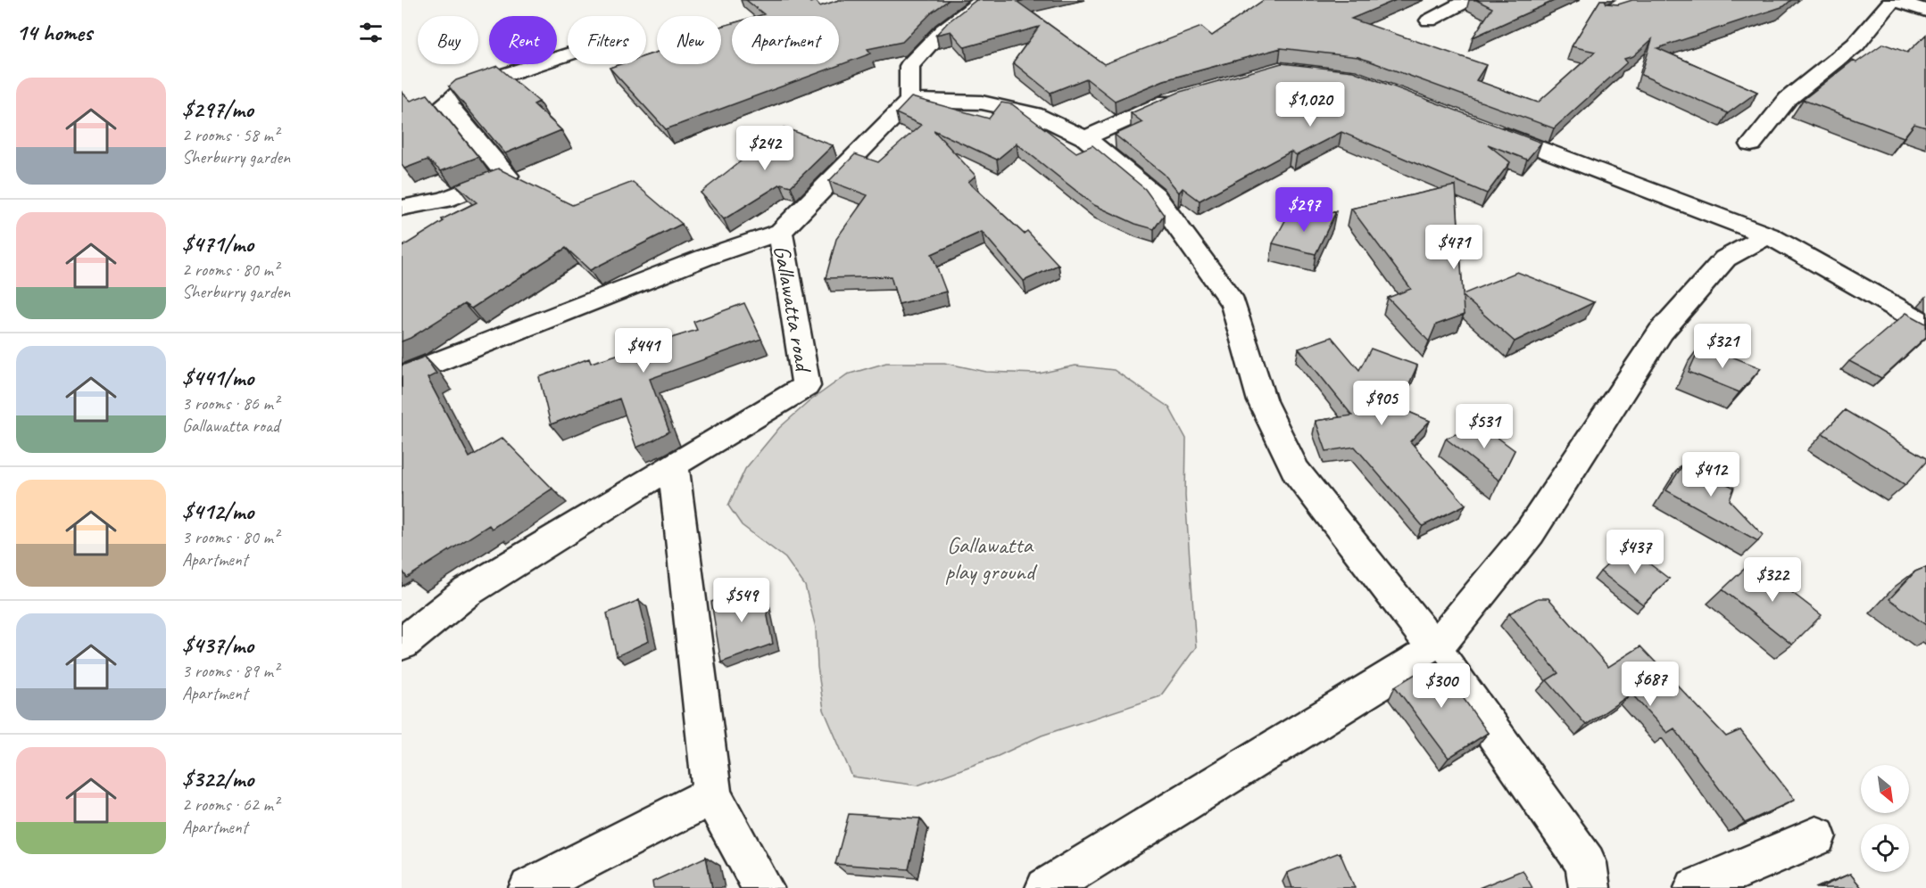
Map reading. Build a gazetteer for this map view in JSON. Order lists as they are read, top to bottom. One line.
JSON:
{"streets":{"street":["Gallawatta road"]},"parks":["Gallawatta play ground"],"north":"bottom right","page":{"heading":"14 homes","chip":["Buy","Rent","Filters","New","Apartment"],"list":[{"name":"$297/mo","note":"2 rooms · 58 m² · Sherburry garden"},{"name":"$471/mo","note":"2 rooms · 80 m² · Sherburry garden"},{"name":"$441/mo","note":"3 rooms · 86 m² · Gallawatta road"},{"name":"$412/mo","note":"3 rooms · 80 m² · Apartment"},{"name":"$437/mo","note":"3 rooms · 89 m² · Apartment"},{"name":"$322/mo","note":"2 rooms · 62 m² · Apartment"}],"price":["$1,020","$242","$297","$471","$321","$441","$905","$531","$412","$437","$322","$549","$687","$300"]}}
